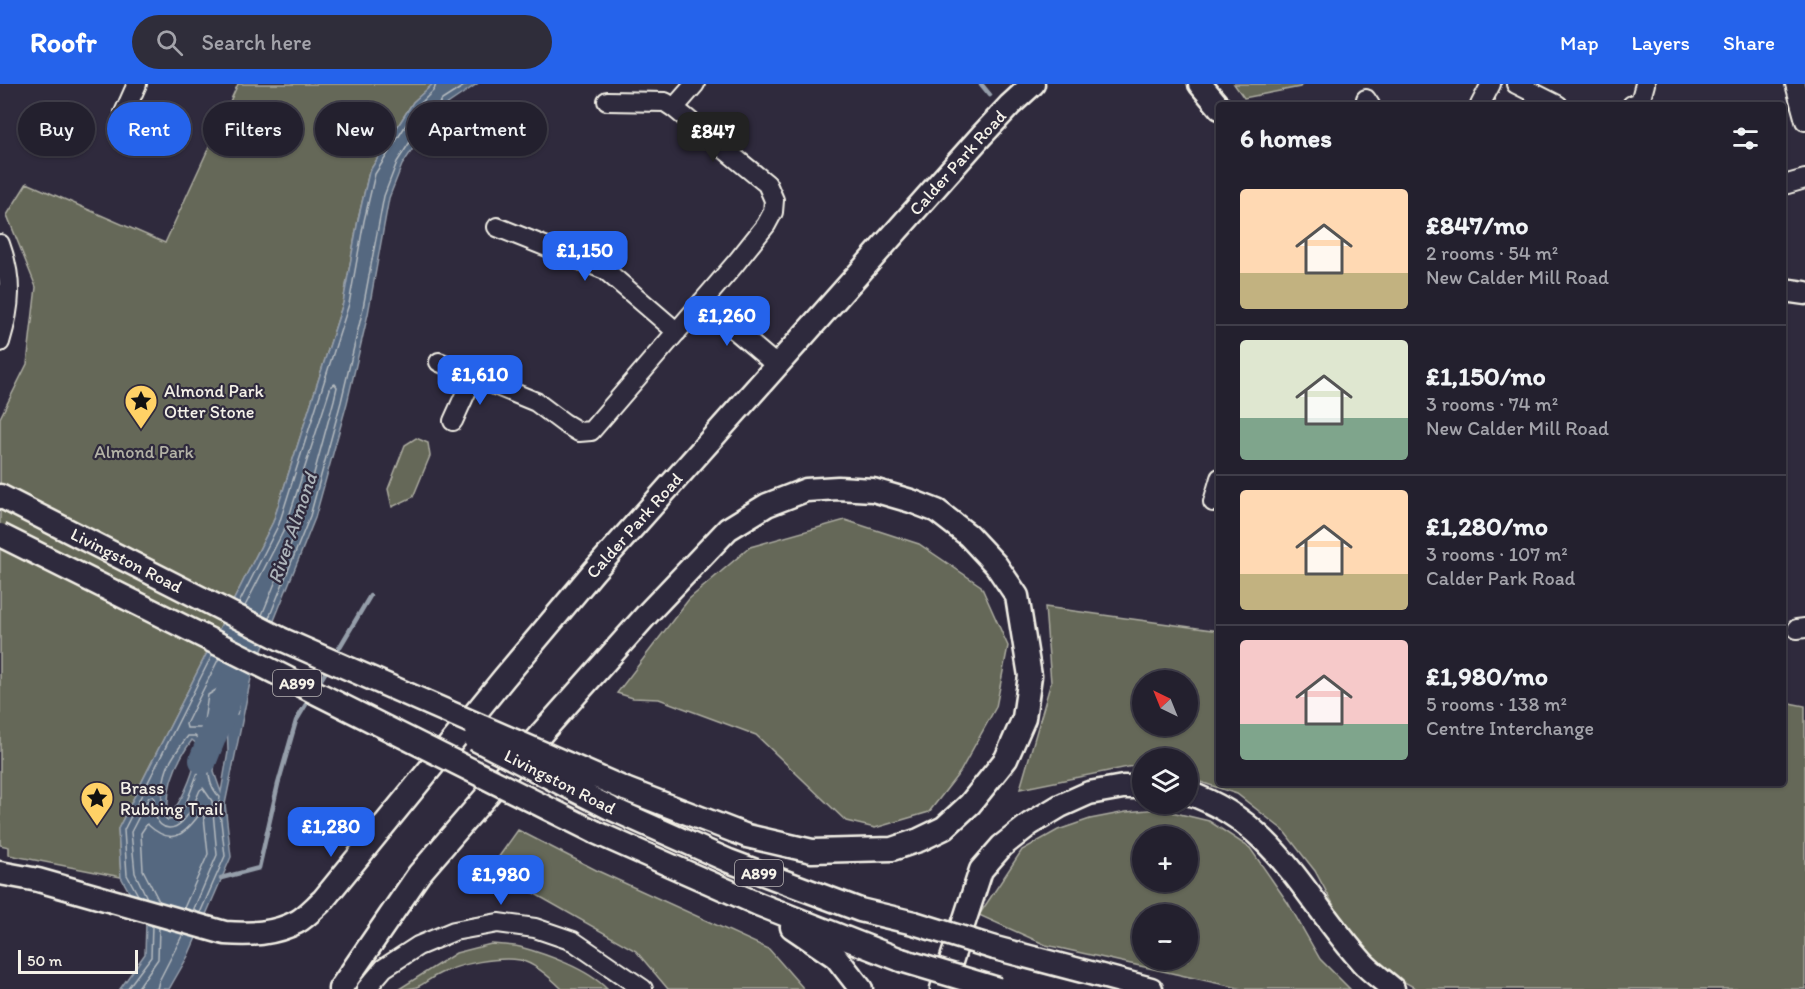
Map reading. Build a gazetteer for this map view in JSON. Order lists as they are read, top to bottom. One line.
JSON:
{"streets":{"main road":["Calder Park Road","Livingston Road","A899"]},"water":["River Almond"],"parks":["Almond Park"],"places":{"place":["Almond Park Otter Stone","Brass Rubbing Trail"]},"scale_bar":"50 m","north":"top left","page":{"header":"Roofr","search":"Search here","nav":["Map","Layers","Share"],"chip":["Buy","Rent","Filters","New","Apartment"],"heading":"6 homes","price":["£847","£1,150","£1,260","£1,610","£1,280","£1,980"],"list":[{"name":"£847/mo","note":"2 rooms · 54 m² · New Calder Mill Road"},{"name":"£1,150/mo","note":"3 rooms · 74 m² · New Calder Mill Road"},{"name":"£1,280/mo","note":"3 rooms · 107 m² · Calder Park Road"},{"name":"£1,980/mo","note":"5 rooms · 138 m² · Centre Interchange"}],"map_buttons":["+","−"],"scale":"50 m"}}
